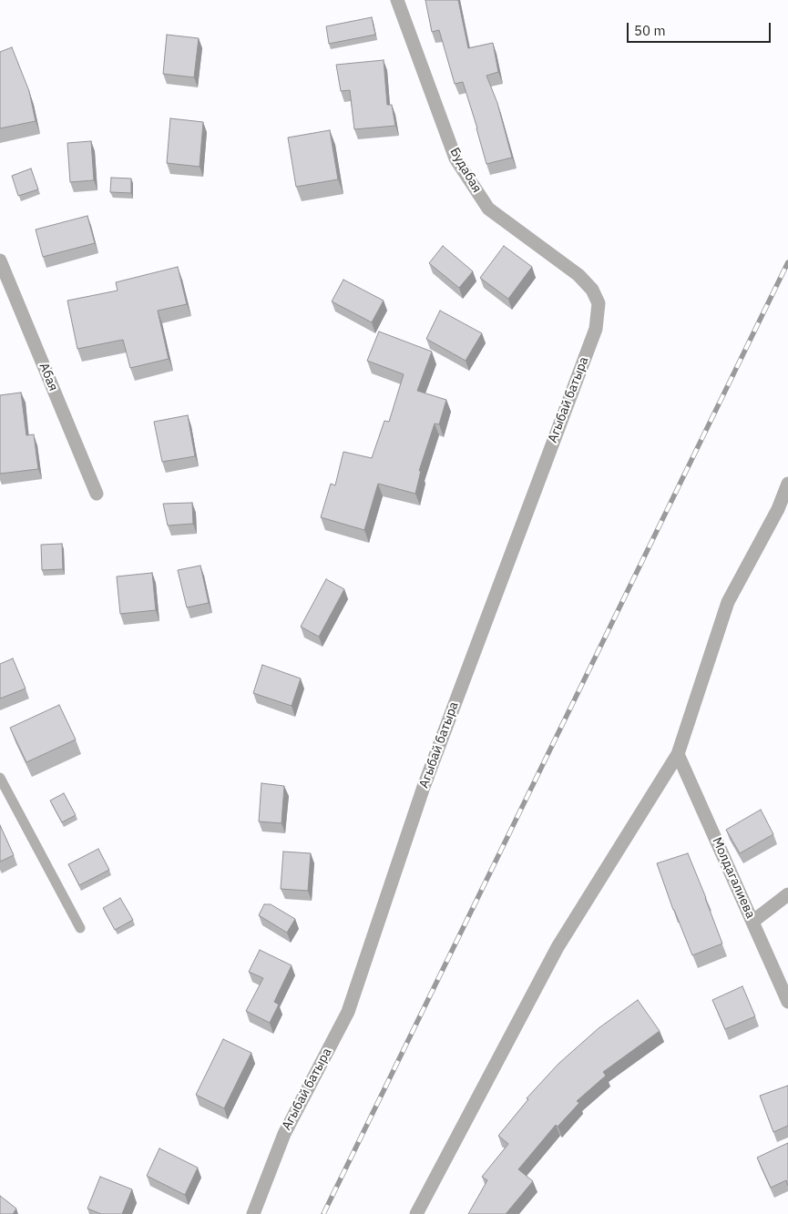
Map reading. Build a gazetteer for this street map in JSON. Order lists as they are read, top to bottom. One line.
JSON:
{"streets":{"street":["Будабая","Абая","Агыбай батыра","Молдагалиева"]},"crossings":[["Будабая","Агыбай батыра"]],"scale_bar":"50 m"}
